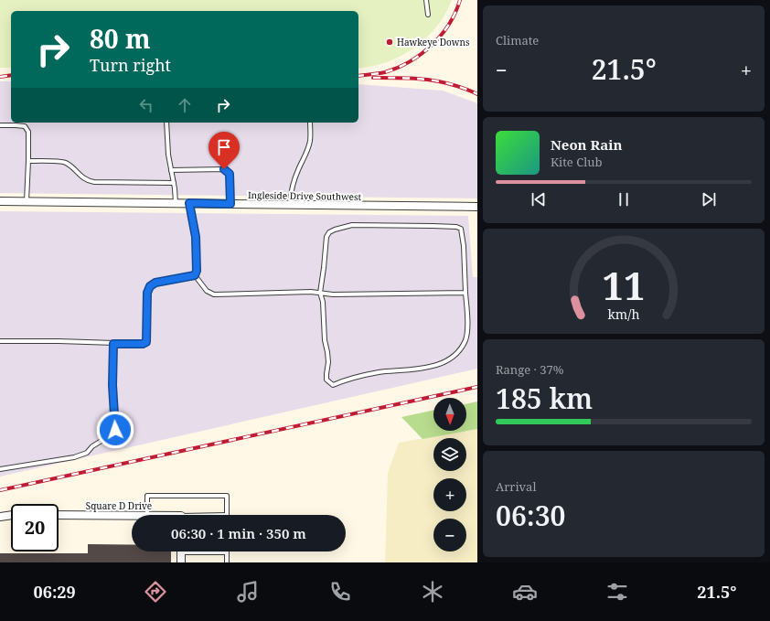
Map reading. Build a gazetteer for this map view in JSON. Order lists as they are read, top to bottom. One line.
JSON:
{"streets":{"street":["Ingleside Drive Southwest","Square D Drive"]},"places":["Hawkeye Downs"],"north":"bottom","page":{"tile":["Climate",["Range · 37%","185 km"],["Arrival","06:30"]],"turn":["80 m","Turn right"],"heat":["−","21.5°","+"],"song":["Neon Rain","Kite Club"],"map_buttons":["+","−"],"limit":"20","trip":"06:30 · 1 min · 350 m","tabs":["06:29","21.5°"],"gauge":["11","km/h"]}}
